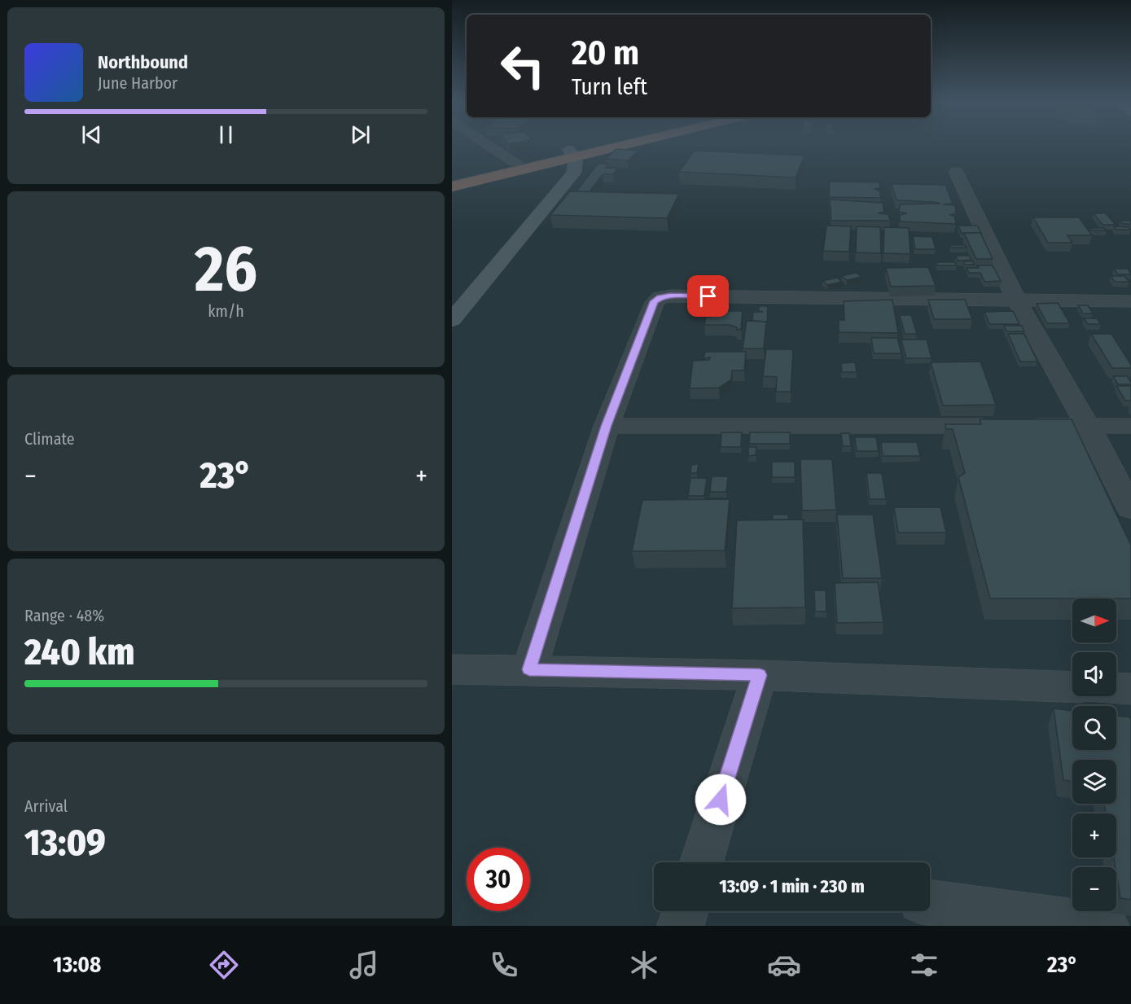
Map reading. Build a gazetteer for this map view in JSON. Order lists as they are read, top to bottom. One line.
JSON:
{"north":"right","page":{"turn":["20 m","Turn left"],"song":["Northbound","June Harbor"],"tile":[["26","km/h"],"Climate",["Range · 48%","240 km"],["Arrival","13:09"]],"heat":["−","23°","+"],"map_buttons":["+","−"],"limit":"30","trip":"13:09 · 1 min · 230 m","tabs":["13:08","23°"]}}
